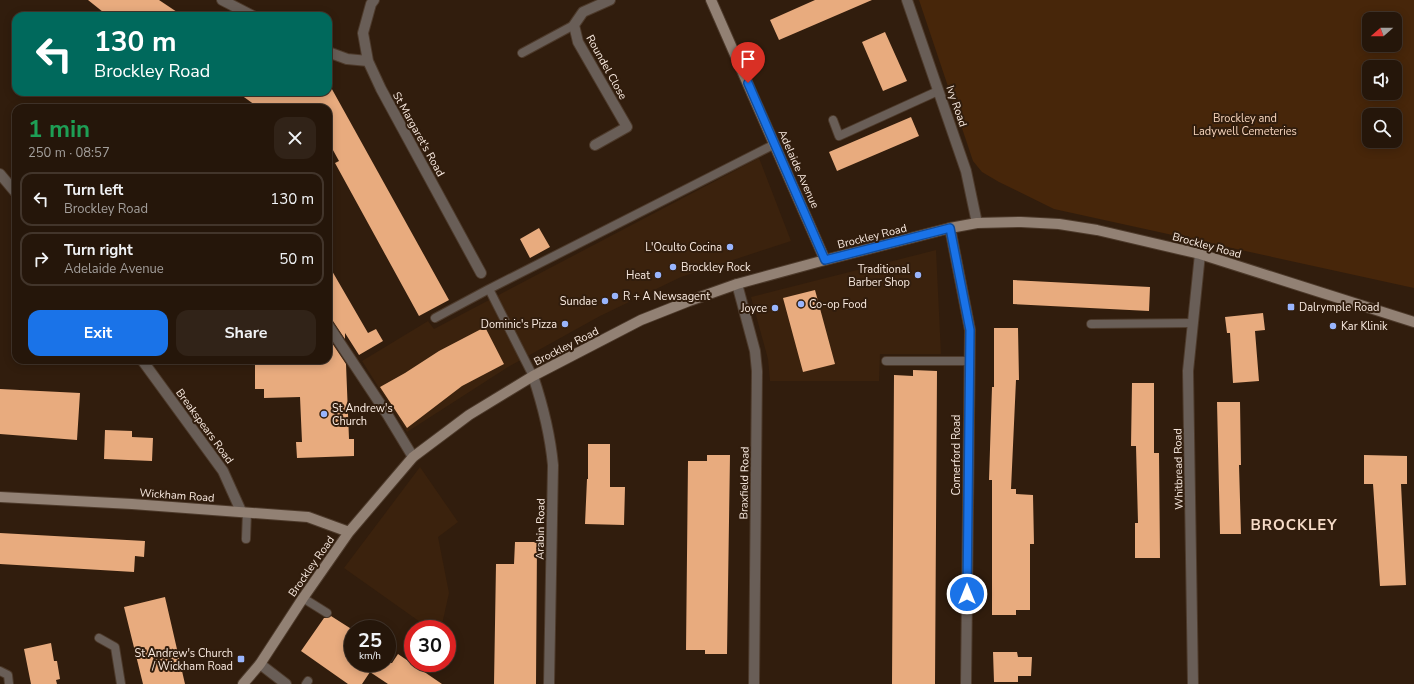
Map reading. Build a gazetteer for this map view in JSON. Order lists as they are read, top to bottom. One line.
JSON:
{"streets":{"main road":["Adelaide Avenue","Brockley Road","Wickham Road"],"street":["Roundel Close","Ivy Road","St Margaret's Road","Breakspears Road","Comerford Road","Whitbread Road","Braxfield Road","Arabin Road"]},"crossings":[["Ivy Road","Brockley Road"],["Adelaide Avenue","Brockley Road"],["Brockley Road","Comerford Road"],["Brockley Road","Whitbread Road"],["Brockley Road","Braxfield Road"],["Brockley Road","Wickham Road"],["Brockley Road","Arabin Road"],["Breakspears Road","Wickham Road"]],"districts":["BROCKLEY"],"parks":["Brockley and Ladywell Cemeteries"],"places":{"other":["L'Oculto Cocina","Brockley Rock","Heat","Traditional Barber Shop","R + A Newsagent","Sundae","Co-op Food","Joyce","Dominic's Pizza","Kar Klinik","St Andrew's Church"],"transit":["Dalrymple Road","St Andrew's Church / Wickham Road"]},"north":"left","page":{"turn":["130 m","Brockley Road"],"heading":["1 min","250 m · 08:57"],"list":[{"name":"Turn left","note":"Brockley Road","value":"130 m"},{"name":"Turn right","note":"Adelaide Avenue","value":"50 m"}],"buttons":["Exit","Share"],"speed":"25 km/h","limit":"30"}}
